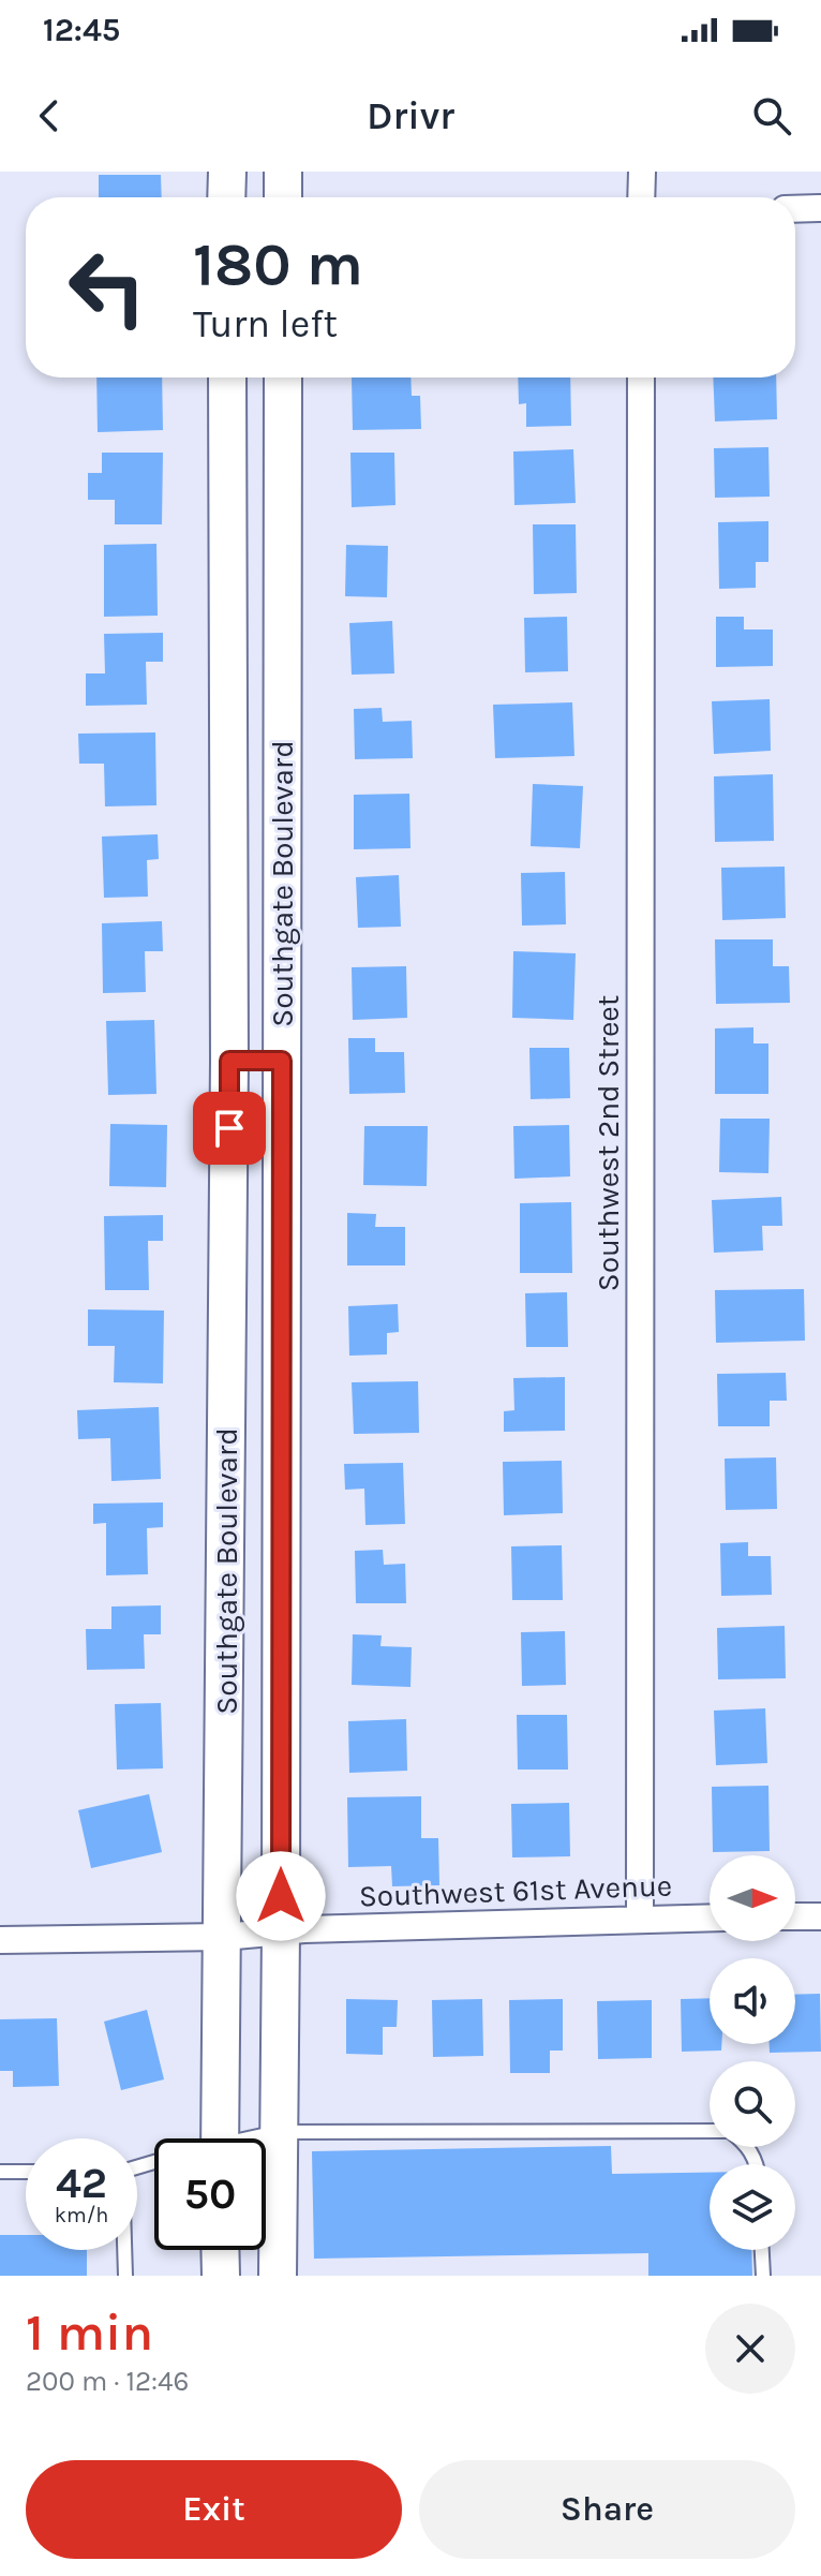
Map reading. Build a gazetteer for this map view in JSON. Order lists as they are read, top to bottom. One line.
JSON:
{"streets":{"main road":["Southgate Boulevard"],"street":["Southwest 2nd Street","Southwest 61st Avenue"]},"crossings":[["Southgate Boulevard","Southwest 61st Avenue"],["Southwest 2nd Street","Southwest 61st Avenue"]],"north":"right","page":{"status":"12:45","header":"Drivr","turn":["180 m","Turn left"],"speed":"42 km/h","limit":"50","heading":["1 min","200 m · 12:46"],"buttons":["Exit","Share"]}}
